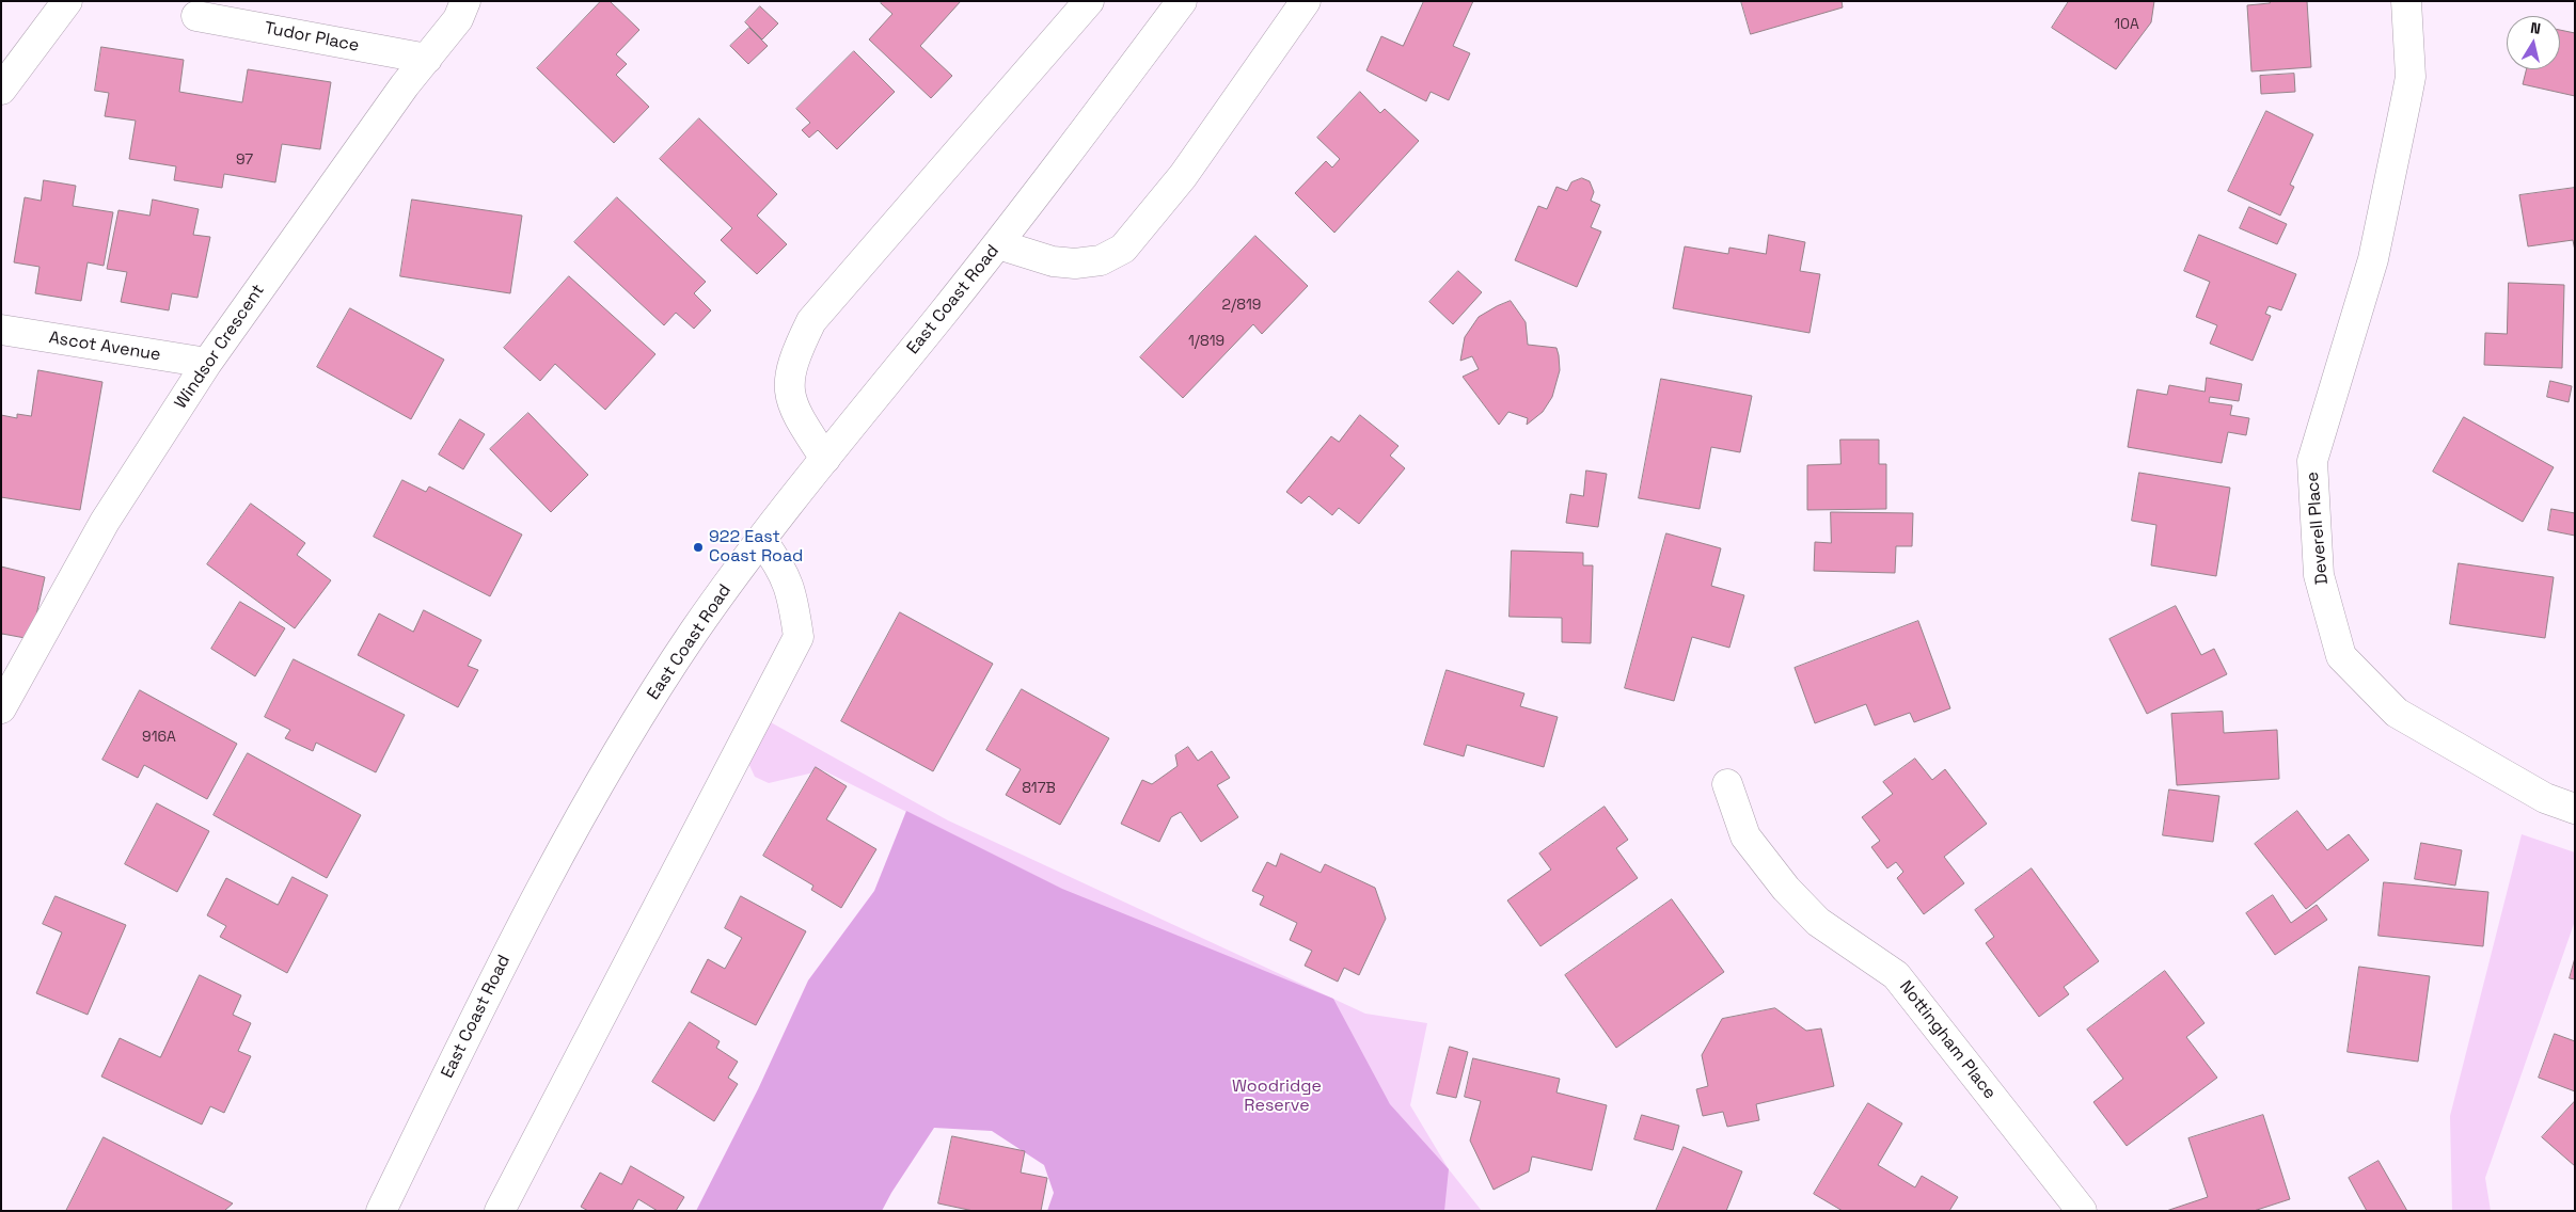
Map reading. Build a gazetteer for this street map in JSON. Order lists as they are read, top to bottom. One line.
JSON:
{"streets":{"street":["Tudor Place","East Coast Road","Ascot Avenue","Windsor Crescent","Deverell Place","Nottingham Place"]},"crossings":[["Tudor Place","Windsor Crescent"],["Ascot Avenue","Windsor Crescent"]],"parks":["Woodridge Reserve"],"places":["922 East Coast Road"],"house_numbers":["10A","97","2/819","1/819","916A","817B"],"north":"top"}
